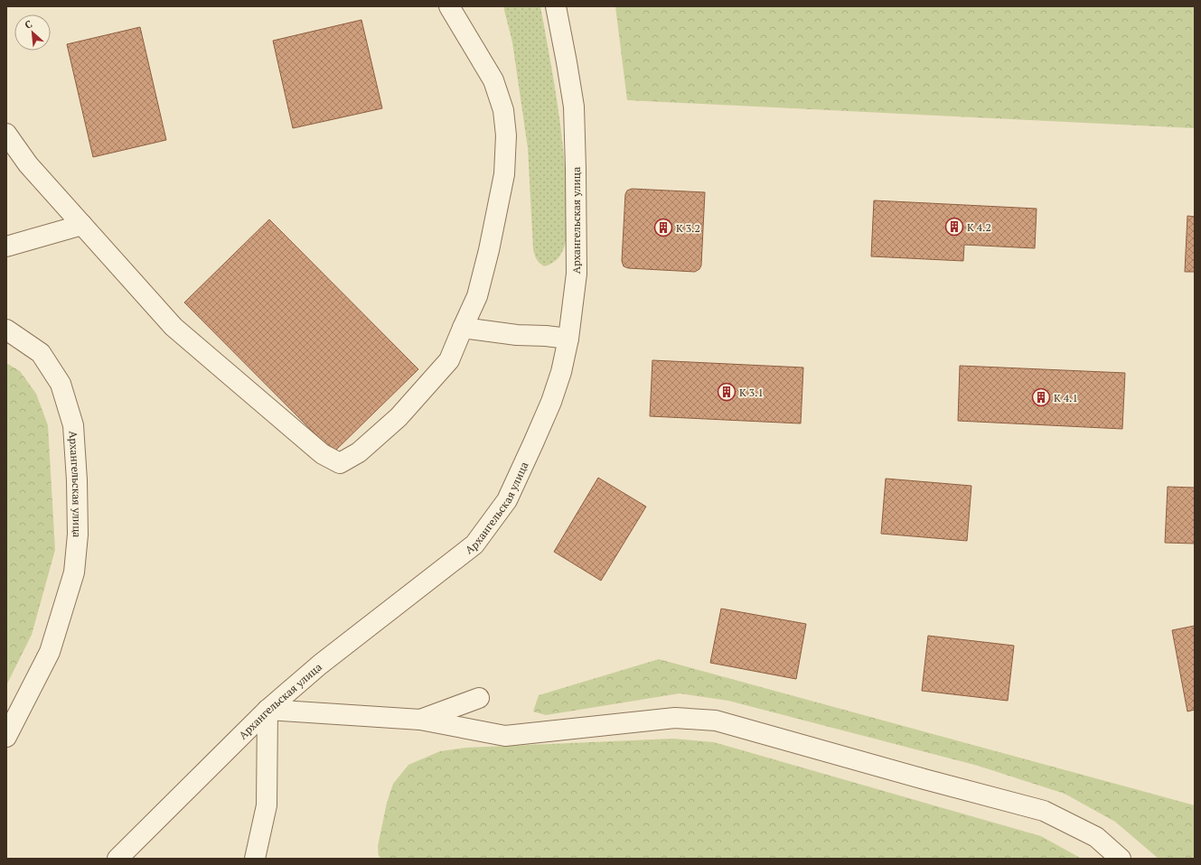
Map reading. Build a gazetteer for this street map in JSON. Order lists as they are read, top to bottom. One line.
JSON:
{"streets":{"street":["Архангельская улица"]},"places":{"building":["К 4.2","К 3.2","К 3.1","К 4.1"]},"north":"top left"}
